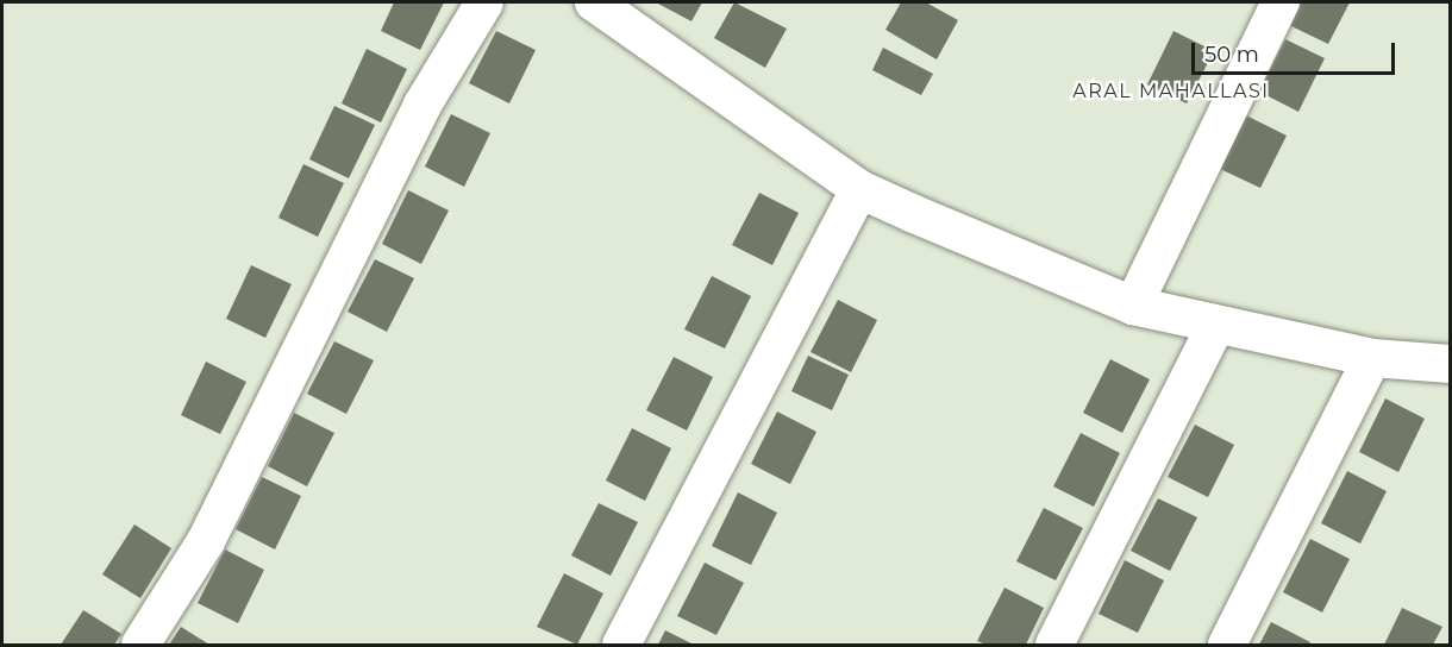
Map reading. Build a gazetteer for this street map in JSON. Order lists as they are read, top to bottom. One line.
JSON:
{"districts":["ARAL MAHALLASI"],"scale_bar":"50 m"}
